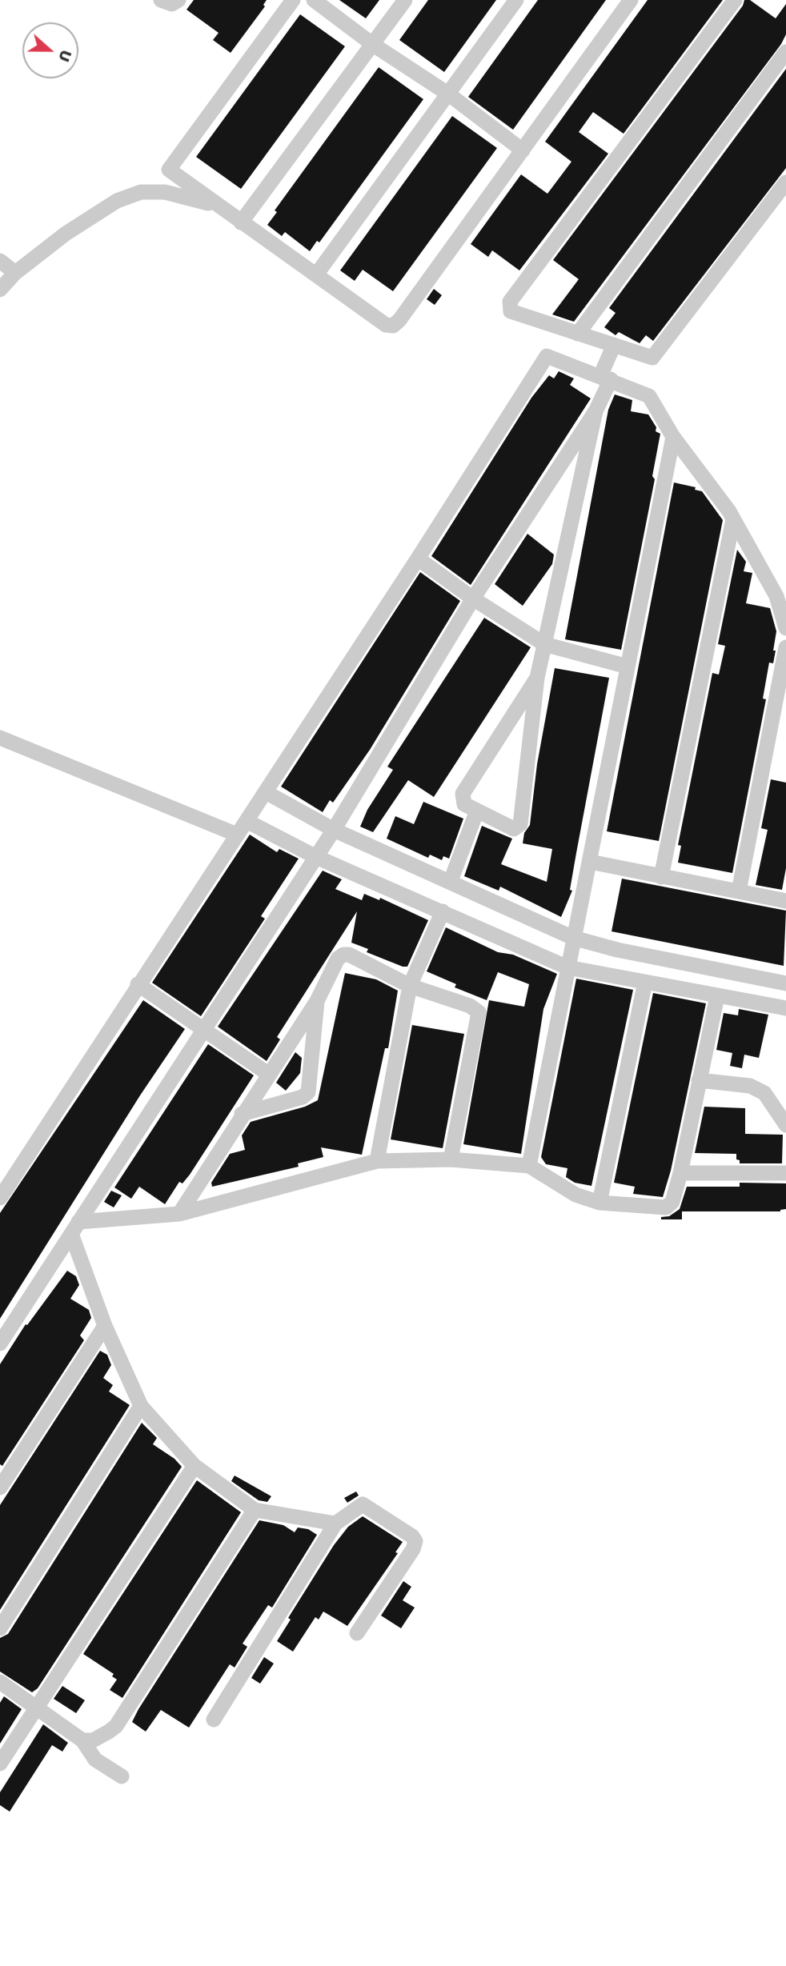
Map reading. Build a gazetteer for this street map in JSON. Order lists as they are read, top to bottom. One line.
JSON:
{"north":"right"}
